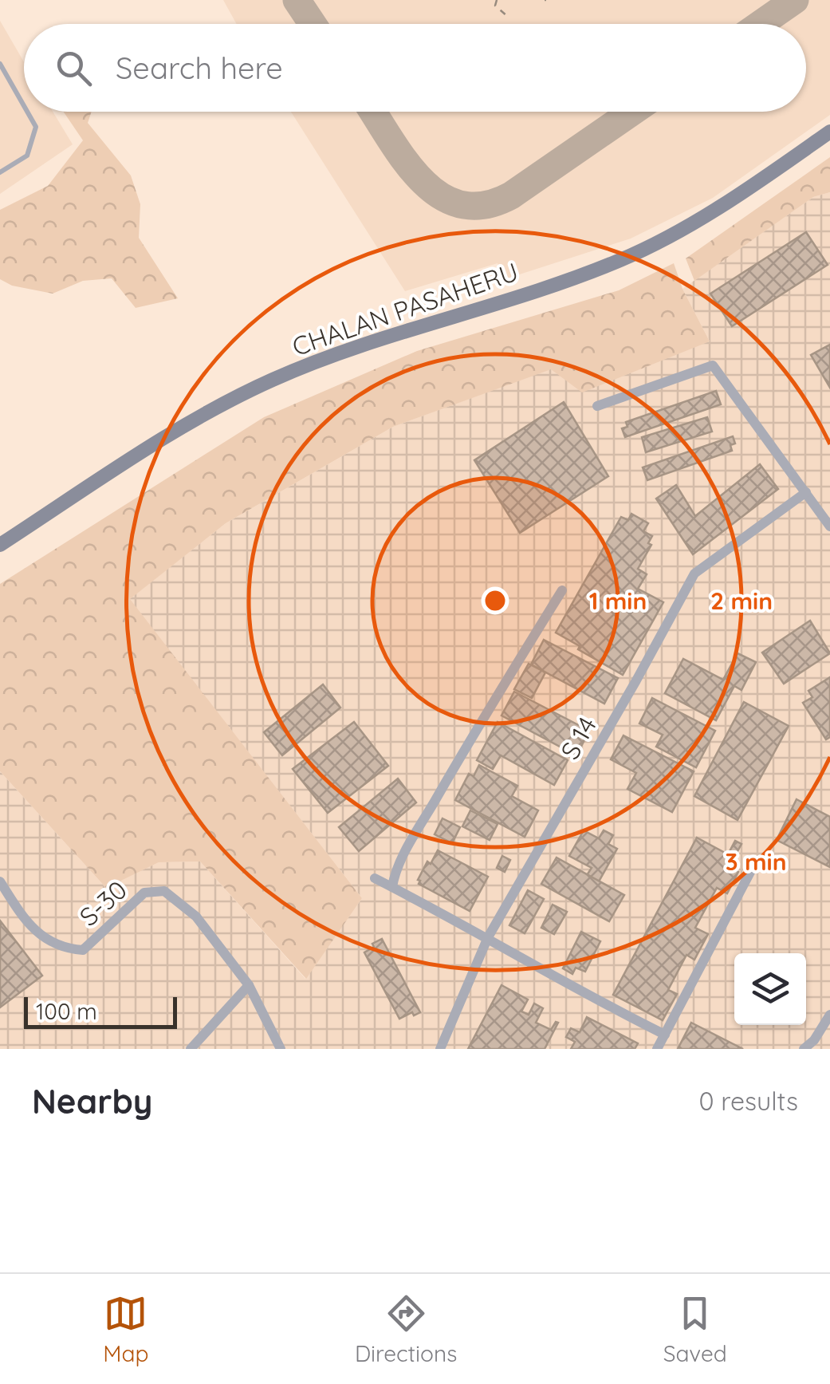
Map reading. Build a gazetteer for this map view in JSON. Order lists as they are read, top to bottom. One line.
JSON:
{"streets":{"main road":["CHALAN PASAHERU"],"street":["S 14","S-30"]},"scale_bar":"100 m","page":{"search":"Search here","scale":"100 m","heading":["Nearby","0 results"],"nav":["Map","Directions","Saved"]},"rings":["1 min","2 min","3 min"]}
